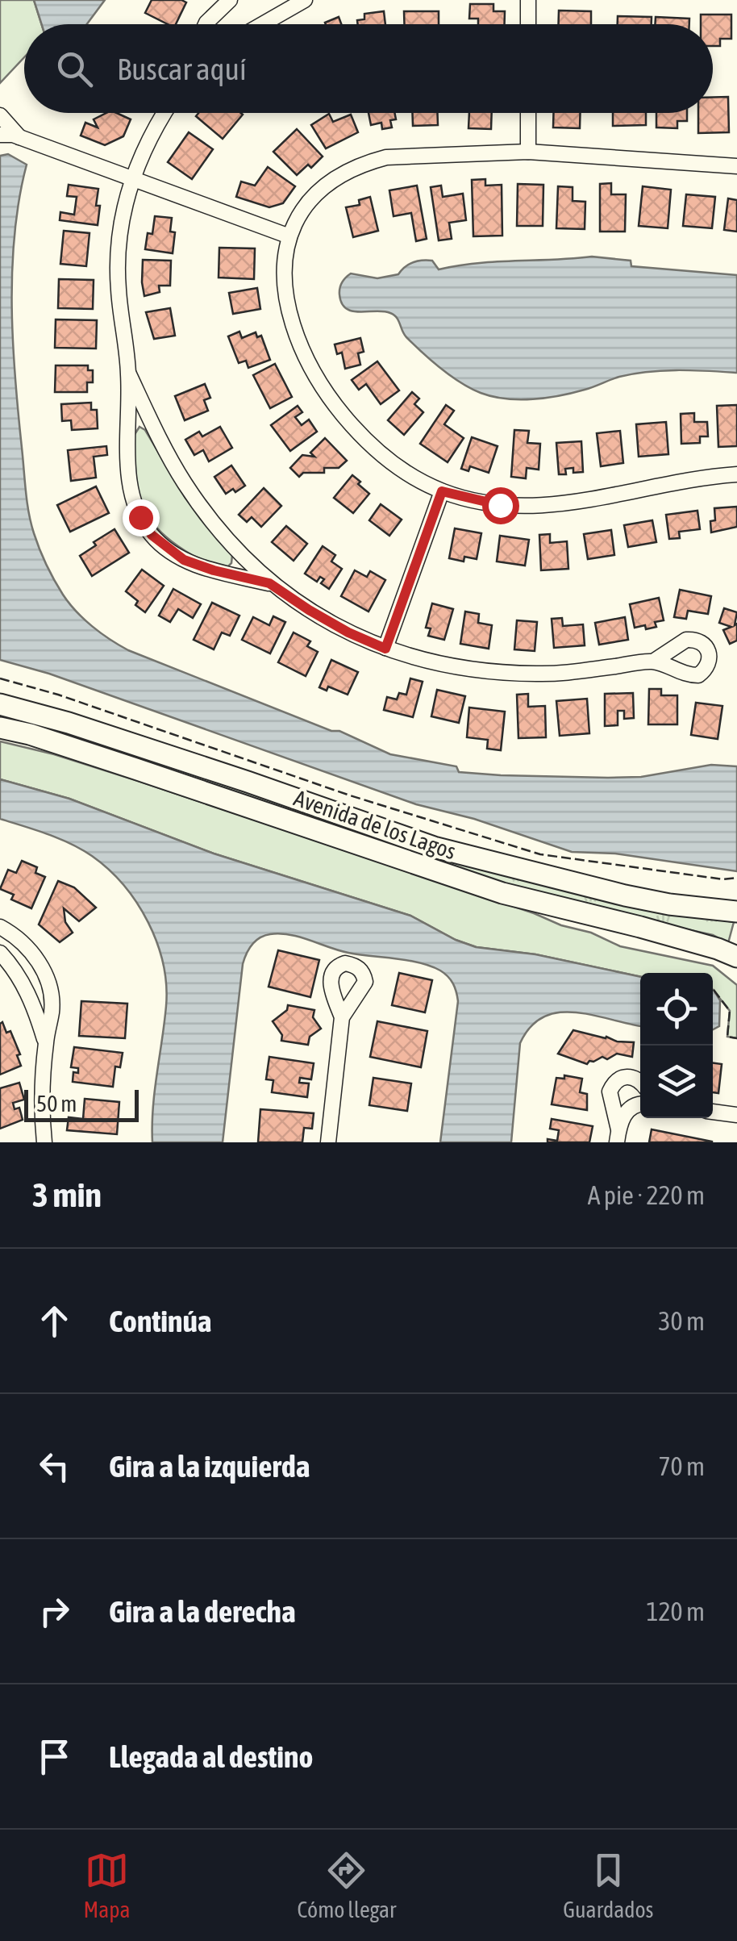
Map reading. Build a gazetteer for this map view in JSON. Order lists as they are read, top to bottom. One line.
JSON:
{"streets":{"street":["Avenida de los Lagos"]},"scale_bar":"50 m","page":{"search":"Buscar aquí","scale":"50 m","heading":["3 min","A pie · 220 m"],"list":[["Continúa","30 m"],["Gira a la izquierda","70 m"],["Gira a la derecha","120 m"],"Llegada al destino"],"nav":["Mapa","Cómo llegar","Guardados"]}}
